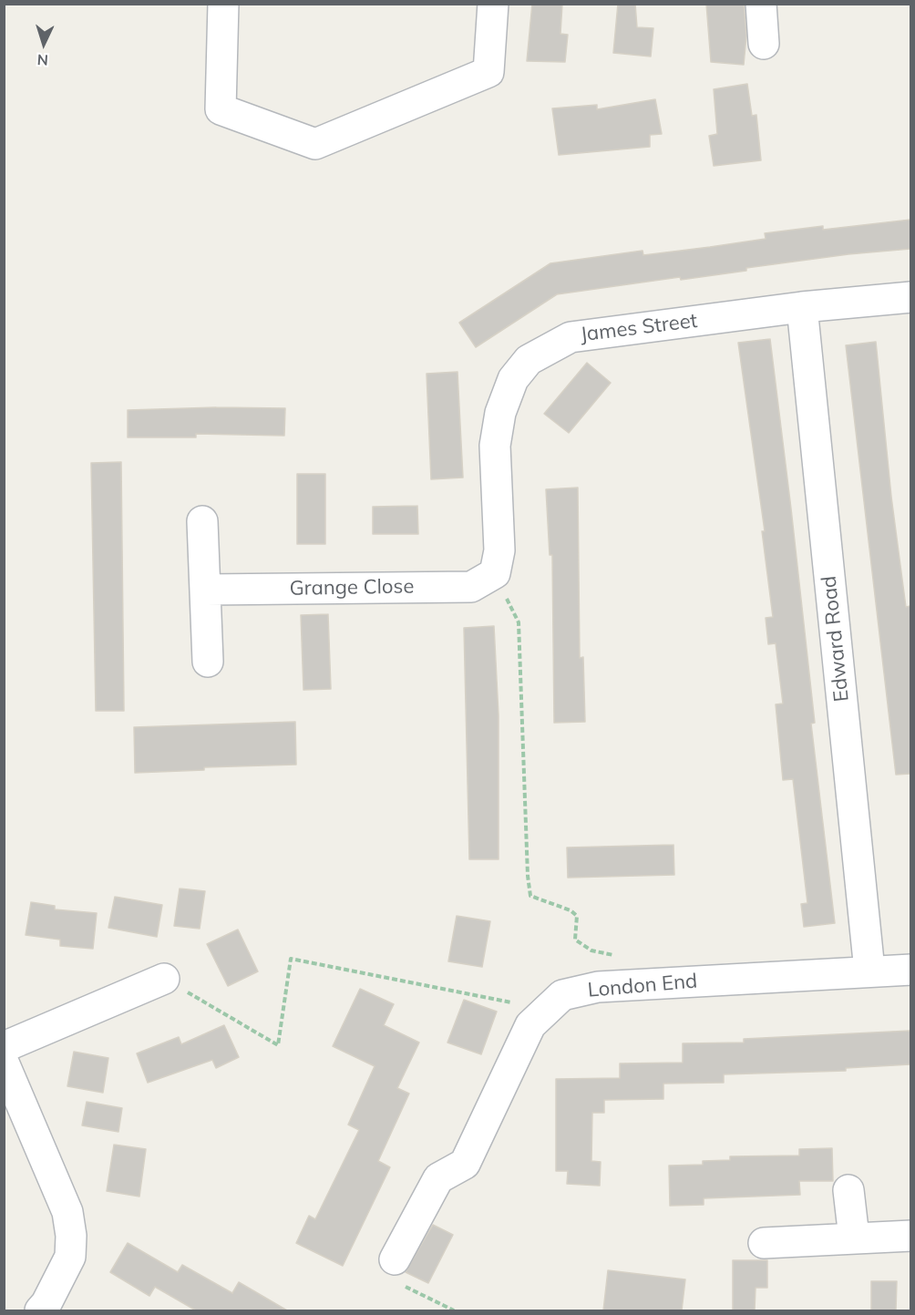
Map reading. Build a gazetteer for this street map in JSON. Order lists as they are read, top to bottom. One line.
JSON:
{"streets":{"street":["James Street","Grange Close","Edward Road","London End"]},"crossings":[["James Street","Grange Close"],["James Street","Edward Road"],["Edward Road","London End"]],"north":"bottom"}
